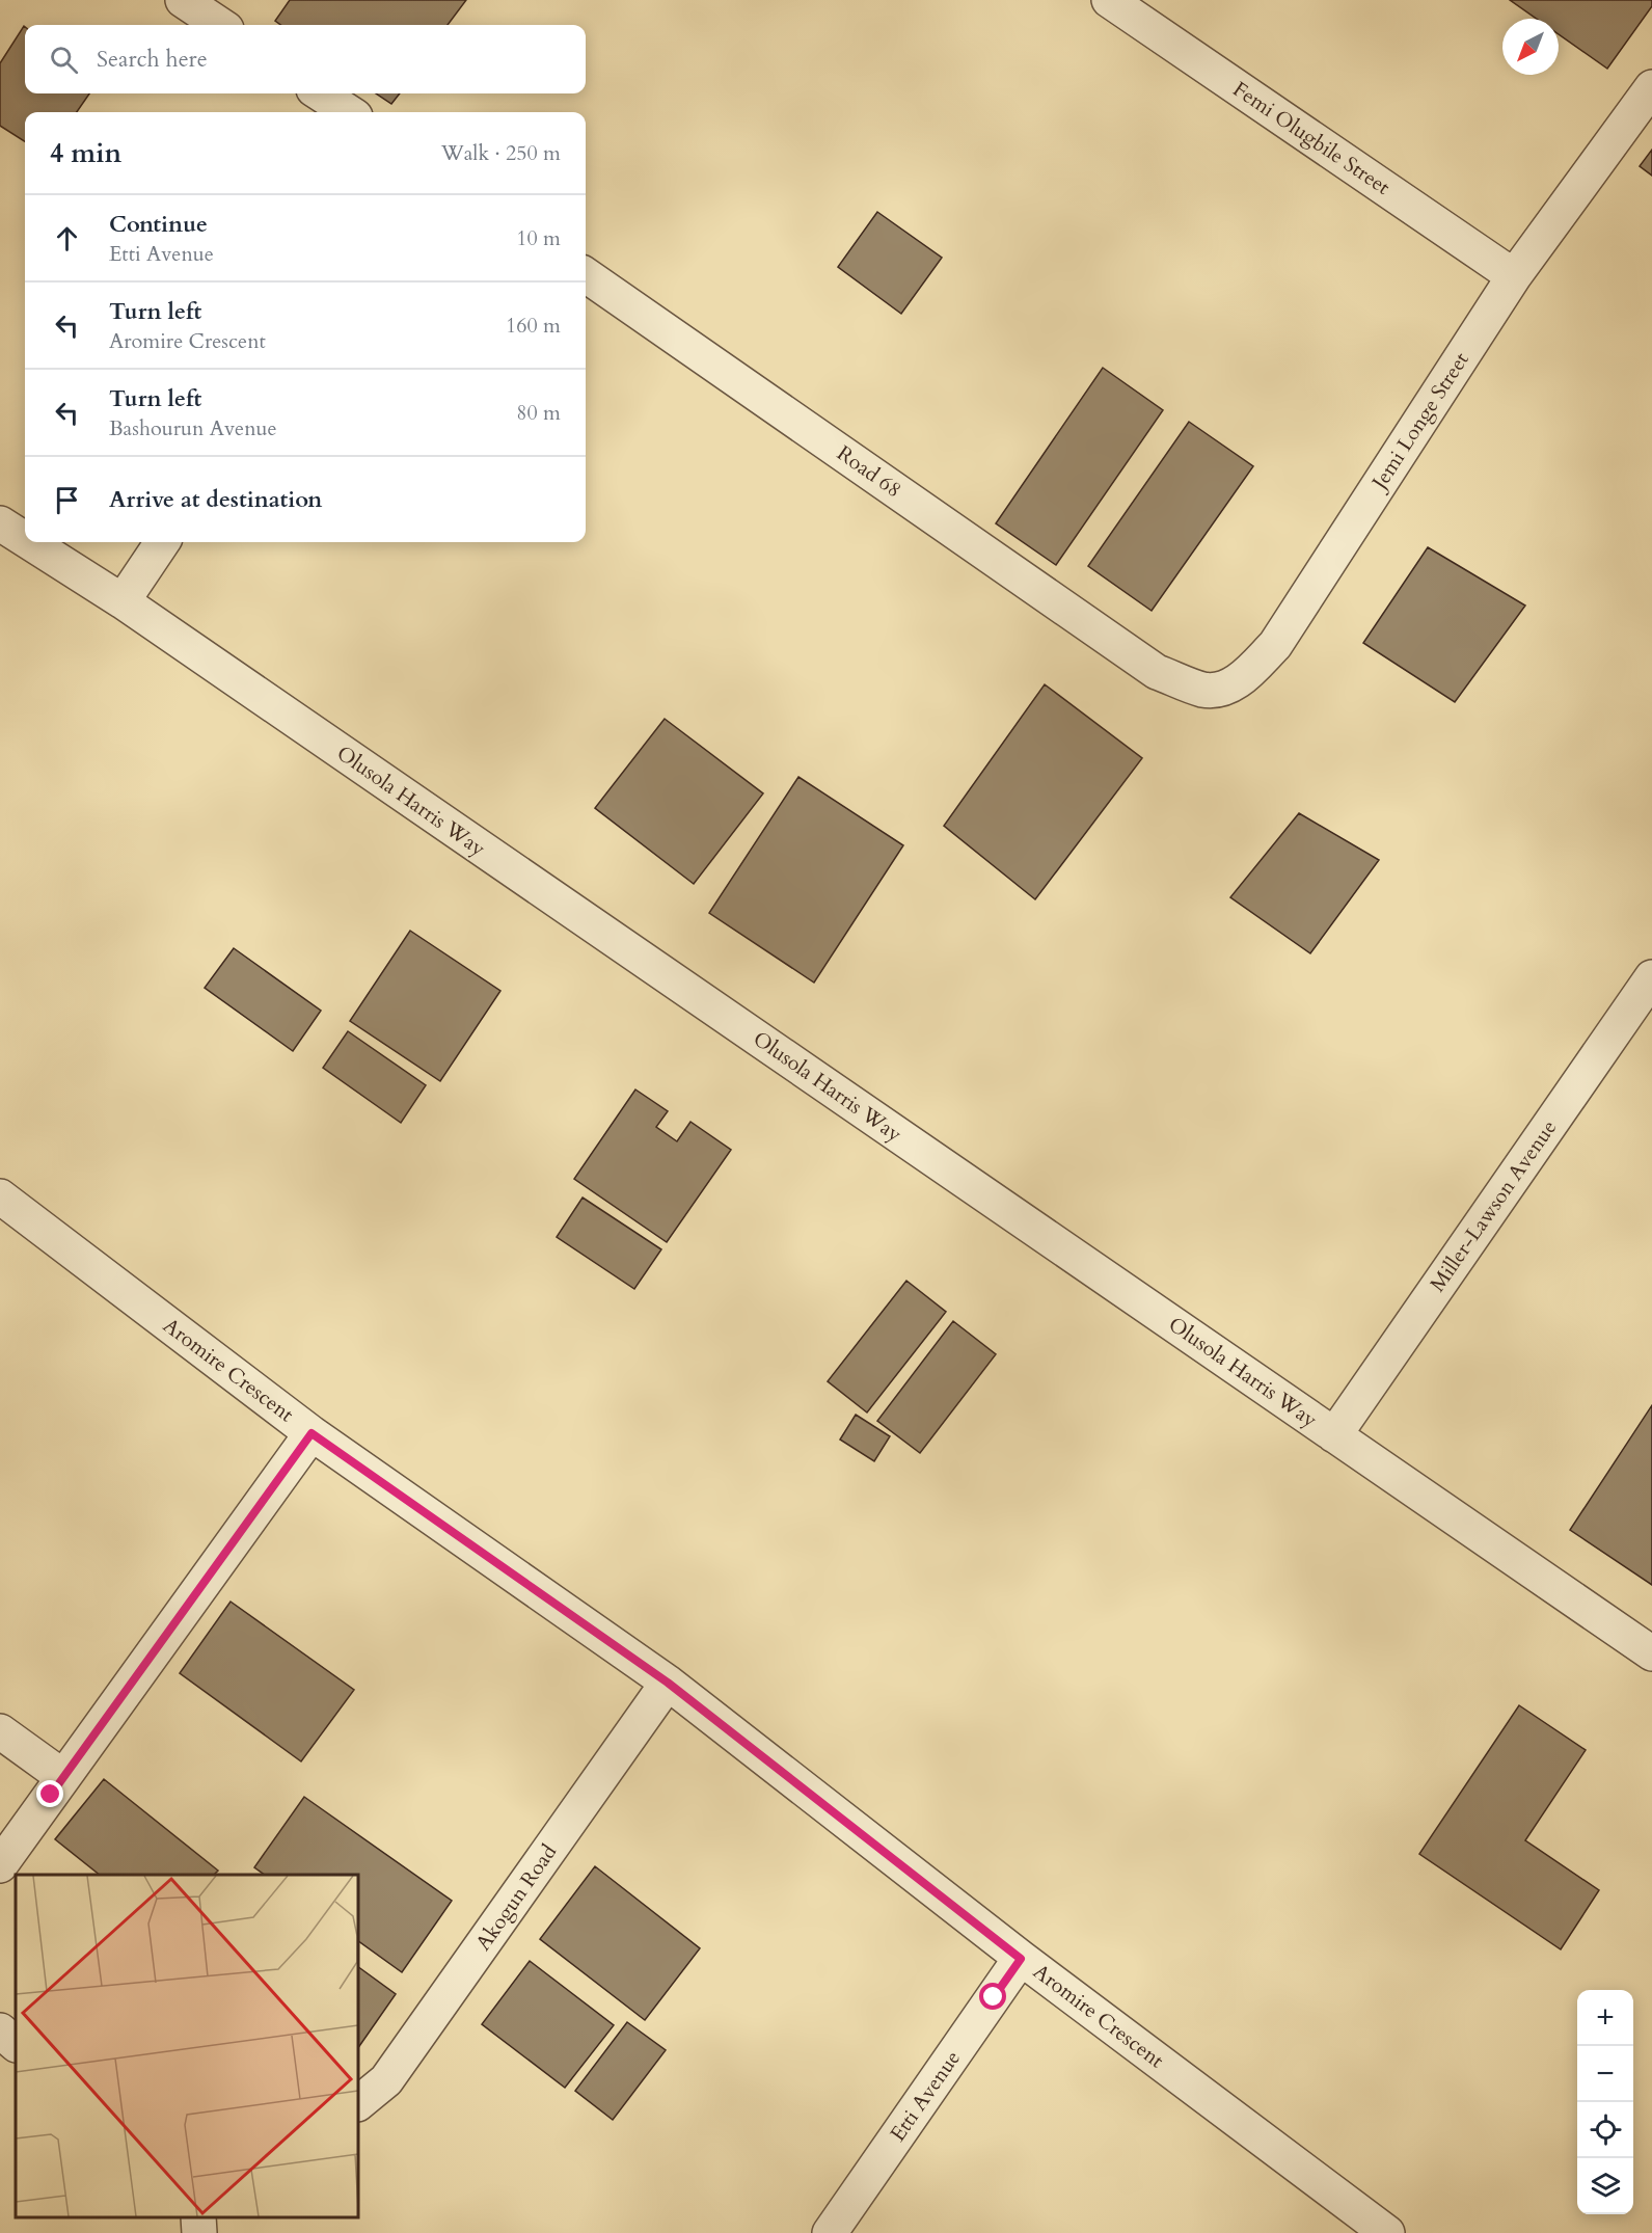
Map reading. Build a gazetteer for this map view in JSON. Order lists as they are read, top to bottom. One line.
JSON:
{"streets":{"street":["Femi Olugbile Street","Jemi Longe Street","Road 68","Olusola Harris Way","Miller-Lawson Avenue","Aromire Crescent","Akogun Road","Etti Avenue"]},"crossings":[["Femi Olugbile Street","Jemi Longe Street"],["Jemi Longe Street","Road 68"],["Olusola Harris Way","Miller-Lawson Avenue"],["Aromire Crescent","Akogun Road"],["Aromire Crescent","Etti Avenue"]],"north":"bottom left","page":{"search":"Search here","heading":["4 min","Walk · 250 m"],"list":[["Continue","Etti Avenue","10 m"],["Turn left","Aromire Crescent","160 m"],["Turn left","Bashourun Avenue","80 m"],"Arrive at destination"],"map_buttons":["+","−"]}}
